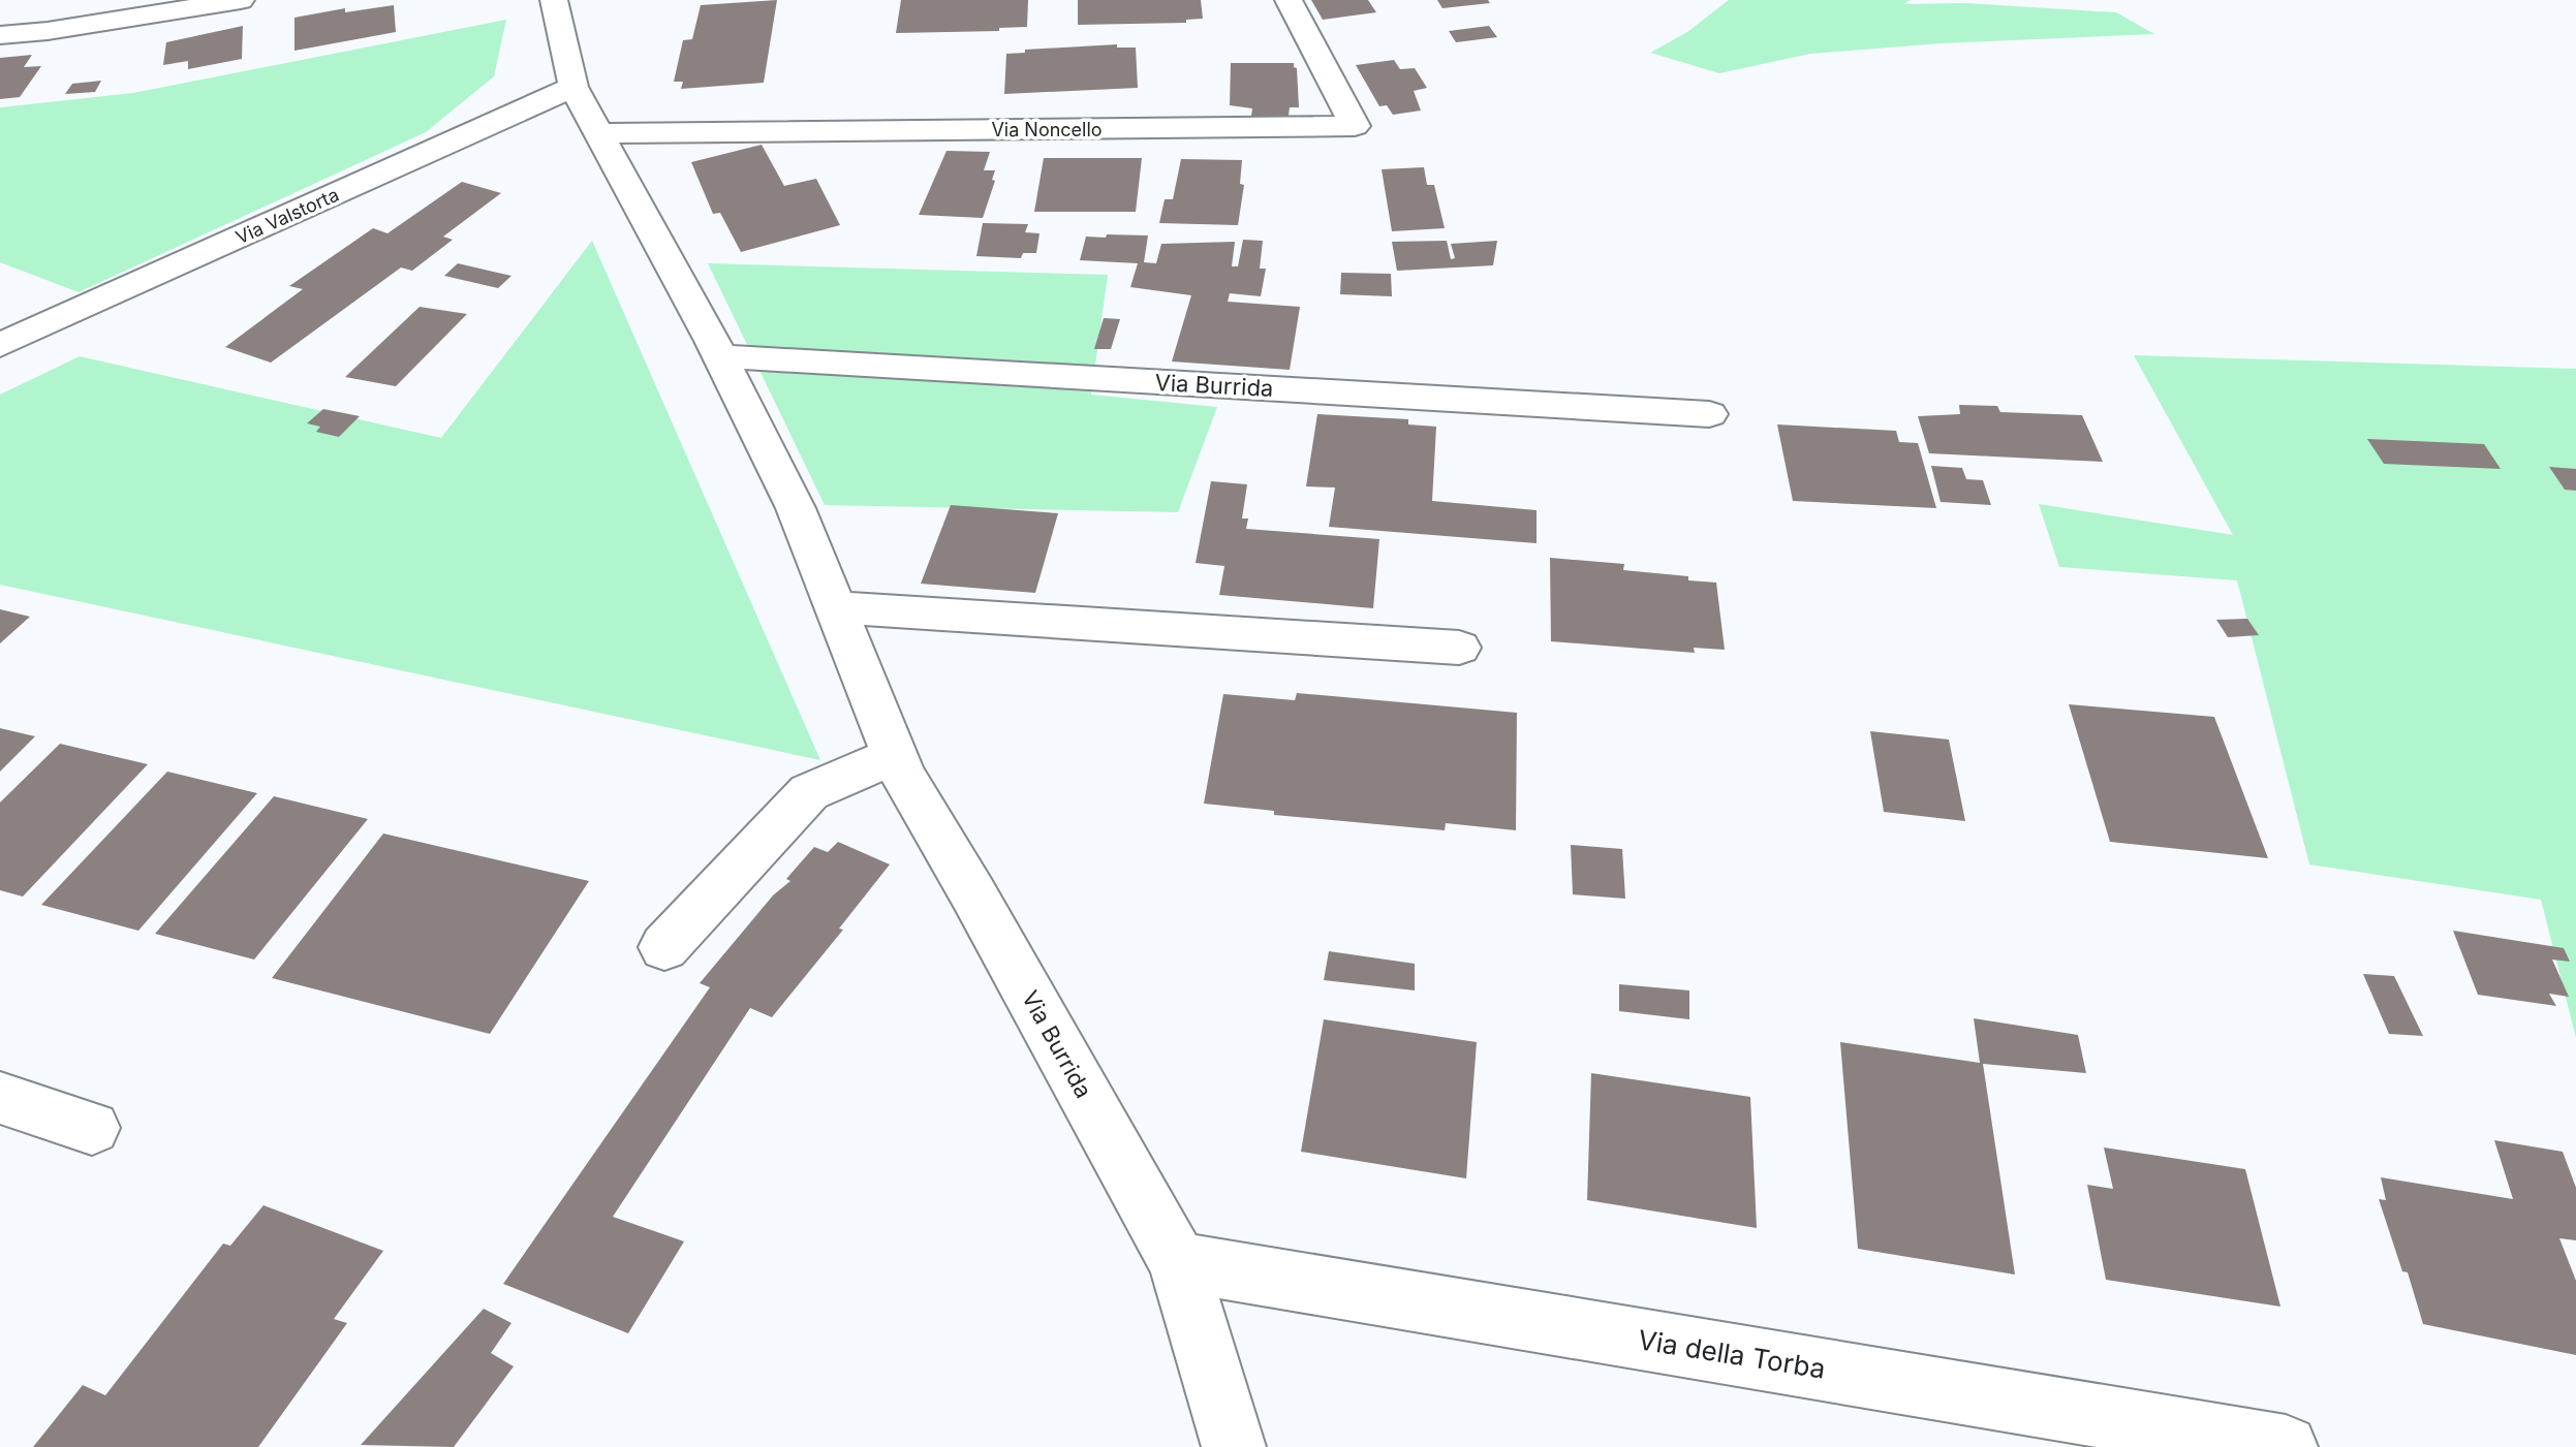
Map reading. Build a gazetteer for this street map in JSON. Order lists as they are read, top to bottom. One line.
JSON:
{"streets":{"street":["Via Noncello","Via Valstorta","Via Burrida","Via della Torba"]},"crossings":[["Via Noncello","Via Burrida"],["Via Valstorta","Via Burrida"],["Via Burrida","Via della Torba"]]}
